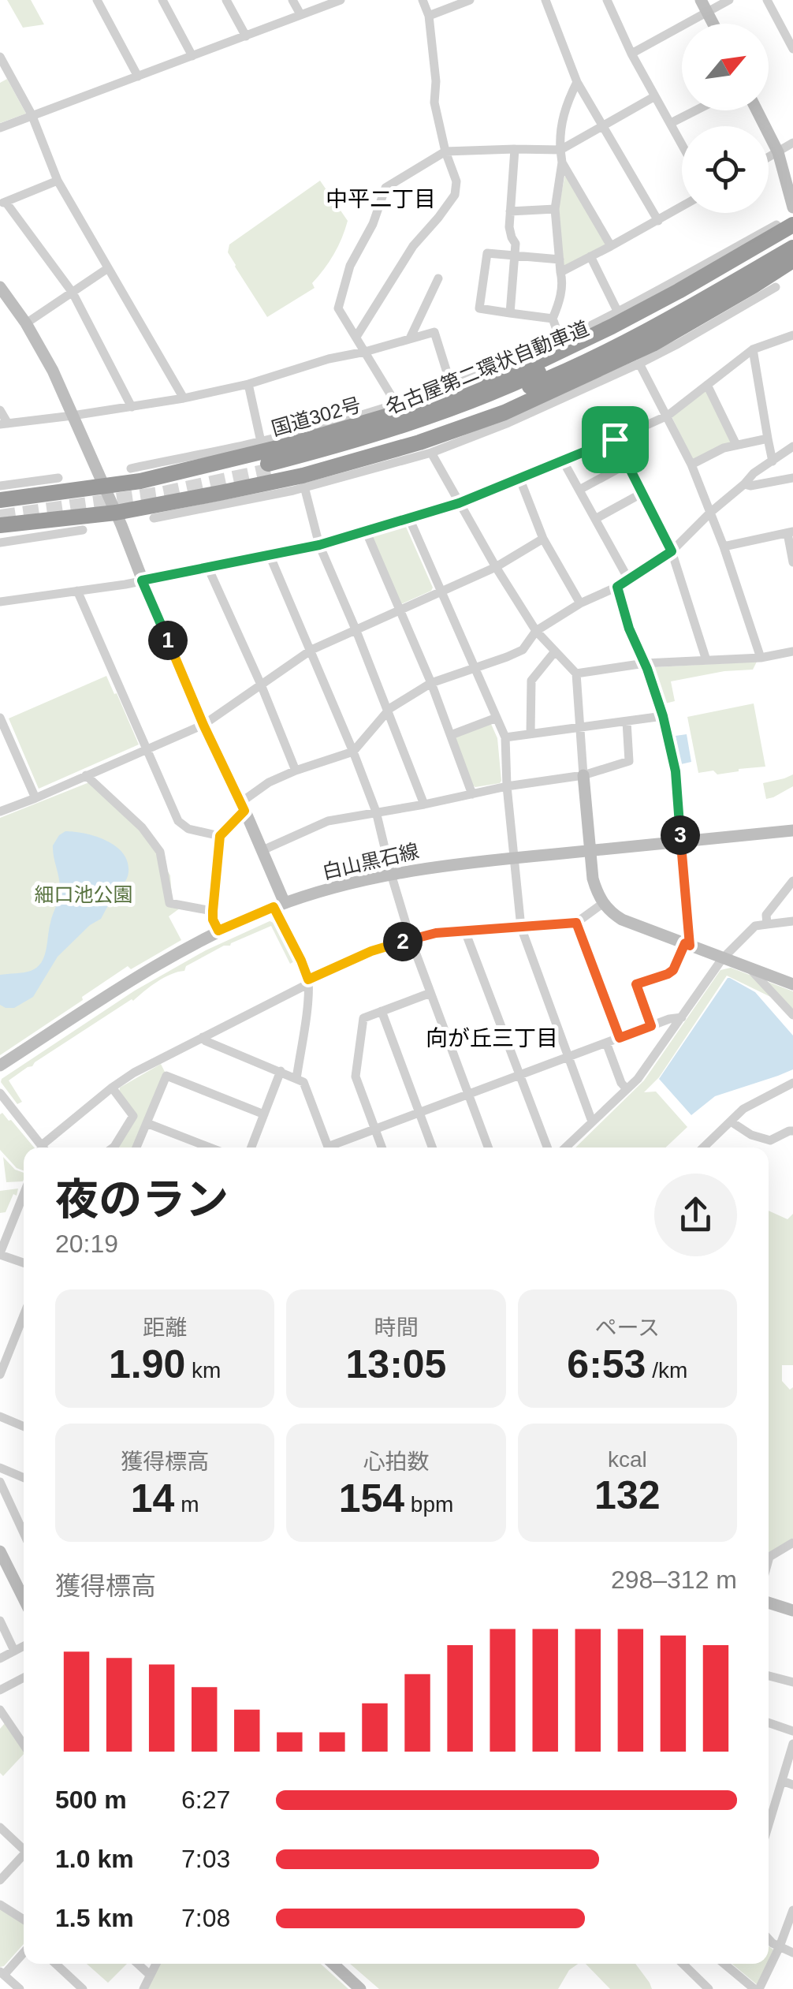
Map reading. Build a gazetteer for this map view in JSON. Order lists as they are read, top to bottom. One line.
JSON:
{"streets":{"highway":["名古屋第二環状自動車道","国道302号"],"street":["白山黒石線"]},"districts":["中平二丁目","向が丘三丁目"],"parks":["細口池公園"],"north":"top right","page":{"pins":["1","3","2"],"heading":["夜のラン","20:19"],"stats":[["距離","1.90 km"],["時間","13:05"],["ペース","6:53 /km"],["獲得標高","14 m"],["心拍数","154 bpm"],["kcal","132"]],"chart":["獲得標高","298–312 m"],"list":[{"name":"500 m","note":"6:27"},{"name":"1.0 km","note":"7:03"},{"name":"1.5 km","note":"7:08"}]}}
